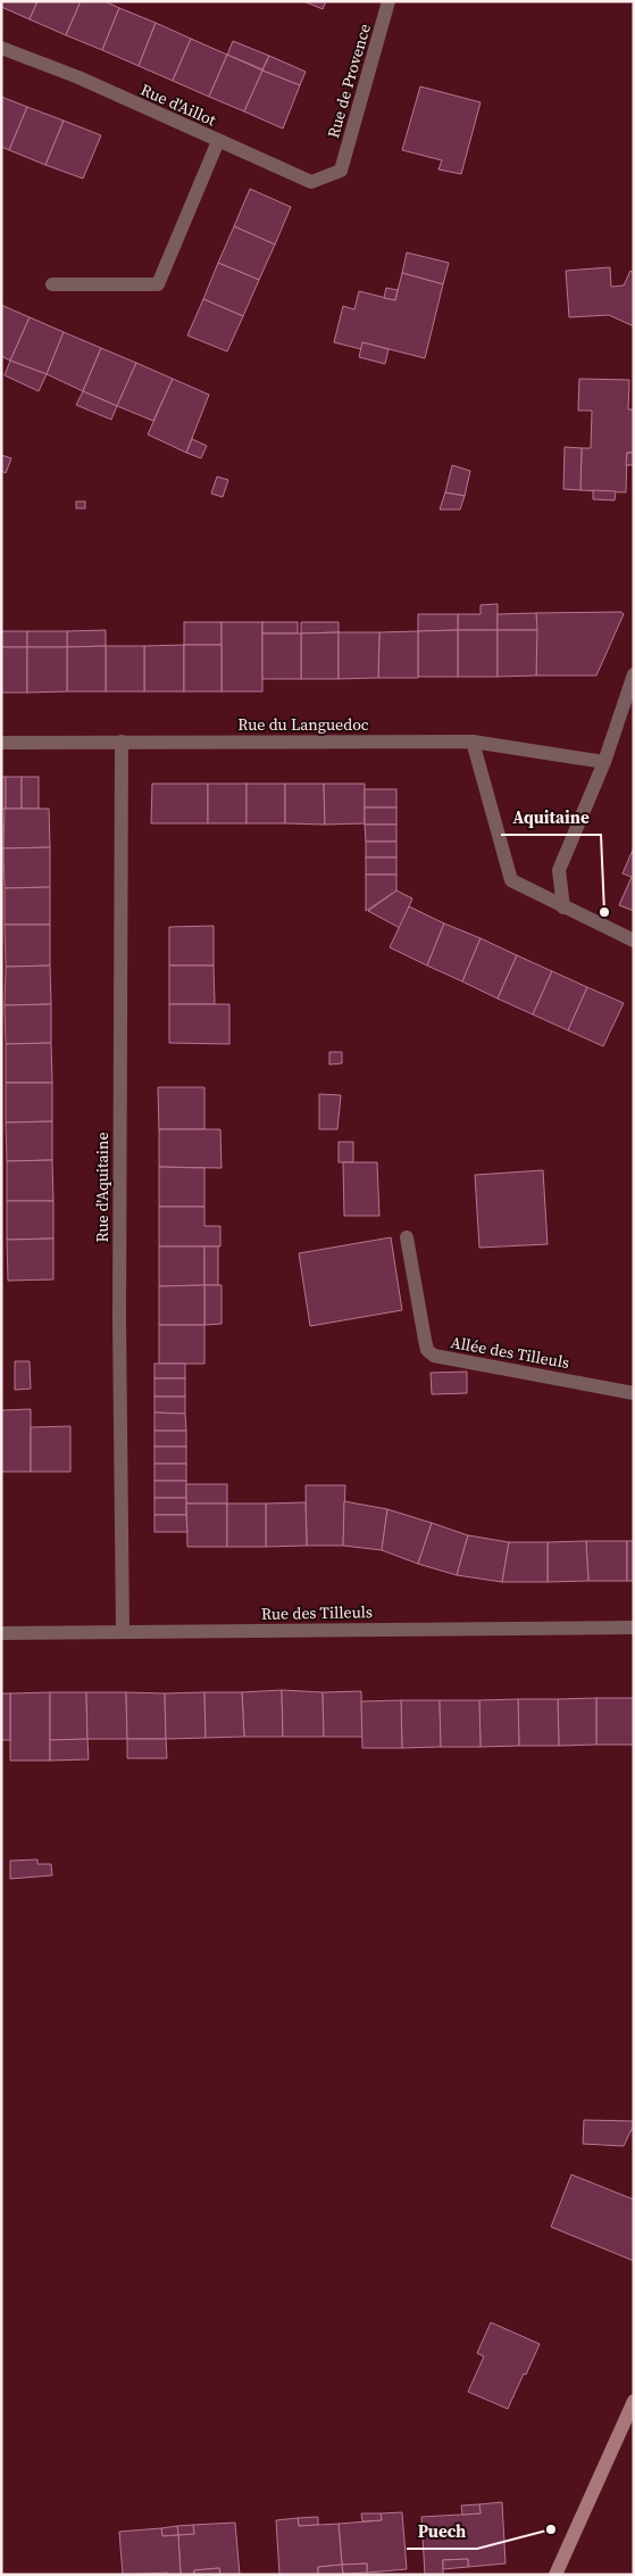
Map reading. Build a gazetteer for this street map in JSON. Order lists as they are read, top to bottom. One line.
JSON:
{"streets":{"street":["Rue de Provence","Rue d'Aillot","Rue du Languedoc","Rue d'Aquitaine","Allée des Tilleuls","Rue des Tilleuls"]},"crossings":[["Rue de Provence","Rue d'Aillot"],["Rue du Languedoc","Rue d'Aquitaine"],["Rue d'Aquitaine","Rue des Tilleuls"]],"places":["Aquitaine","Puech"]}
